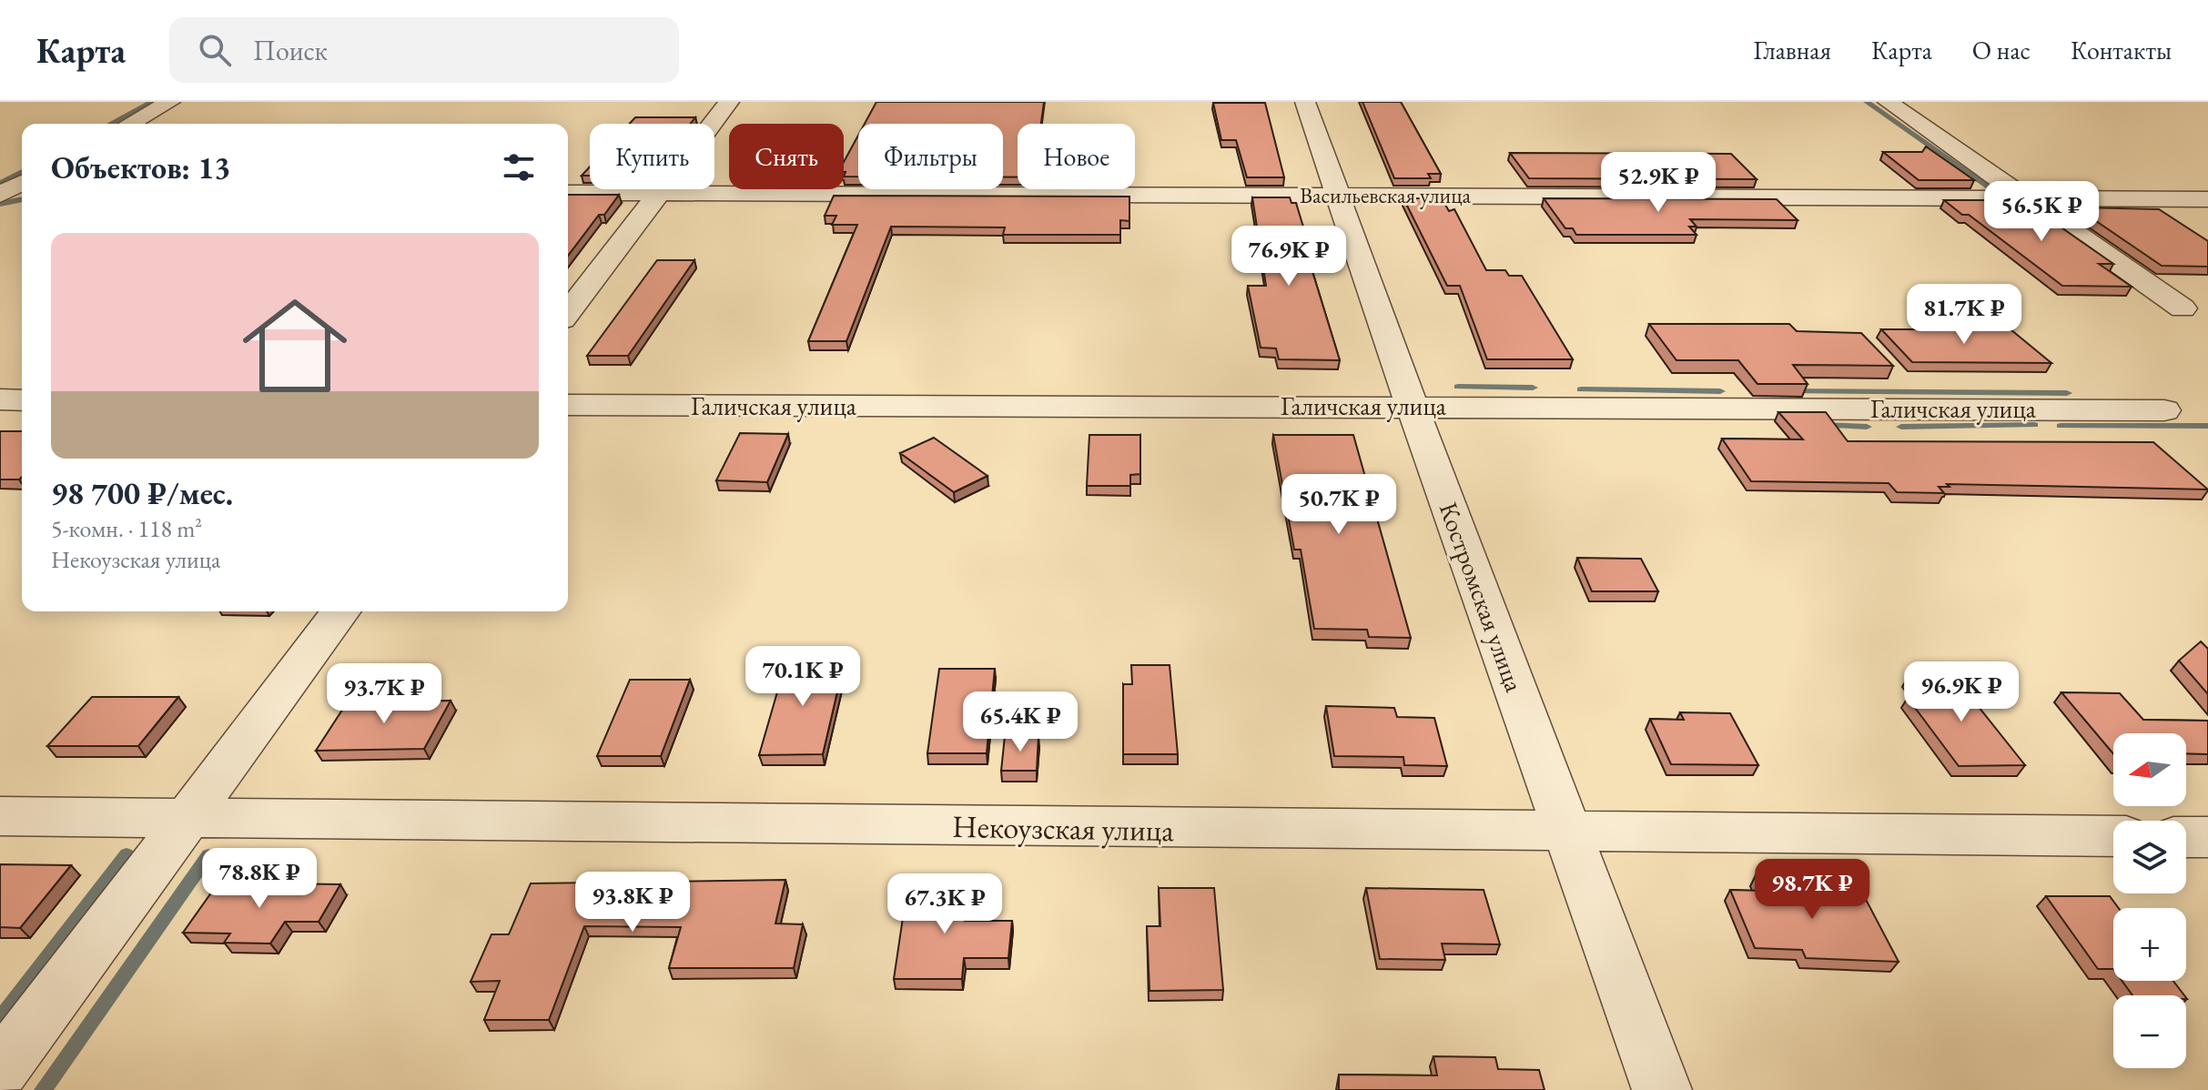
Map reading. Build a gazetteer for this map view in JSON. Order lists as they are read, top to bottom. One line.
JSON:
{"streets":{"street":["Васильевская улица","Галичская улица","Костромская улица","Некоузская улица"]},"crossings":[["Васильевская улица","Костромская улица"],["Галичская улица","Костромская улица"],["Костромская улица","Некоузская улица"]],"north":"left","page":{"header":"Карта","search":"Поиск","nav":["Главная","Карта","О нас","Контакты"],"chip":["Купить","Снять","Фильтры","Новое"],"heading":"Объектов: 13","price":["52.9K ₽","56.5K ₽","76.9K ₽","81.7K ₽","50.7K ₽","70.1K ₽","96.9K ₽","93.7K ₽","65.4K ₽","78.8K ₽","98.7K ₽","93.8K ₽","67.3K ₽"],"list":[{"name":"98 700 ₽/мес.","note":"5-комн. · 118 m² · Некоузская улица"}],"map_buttons":["+","−"]}}
